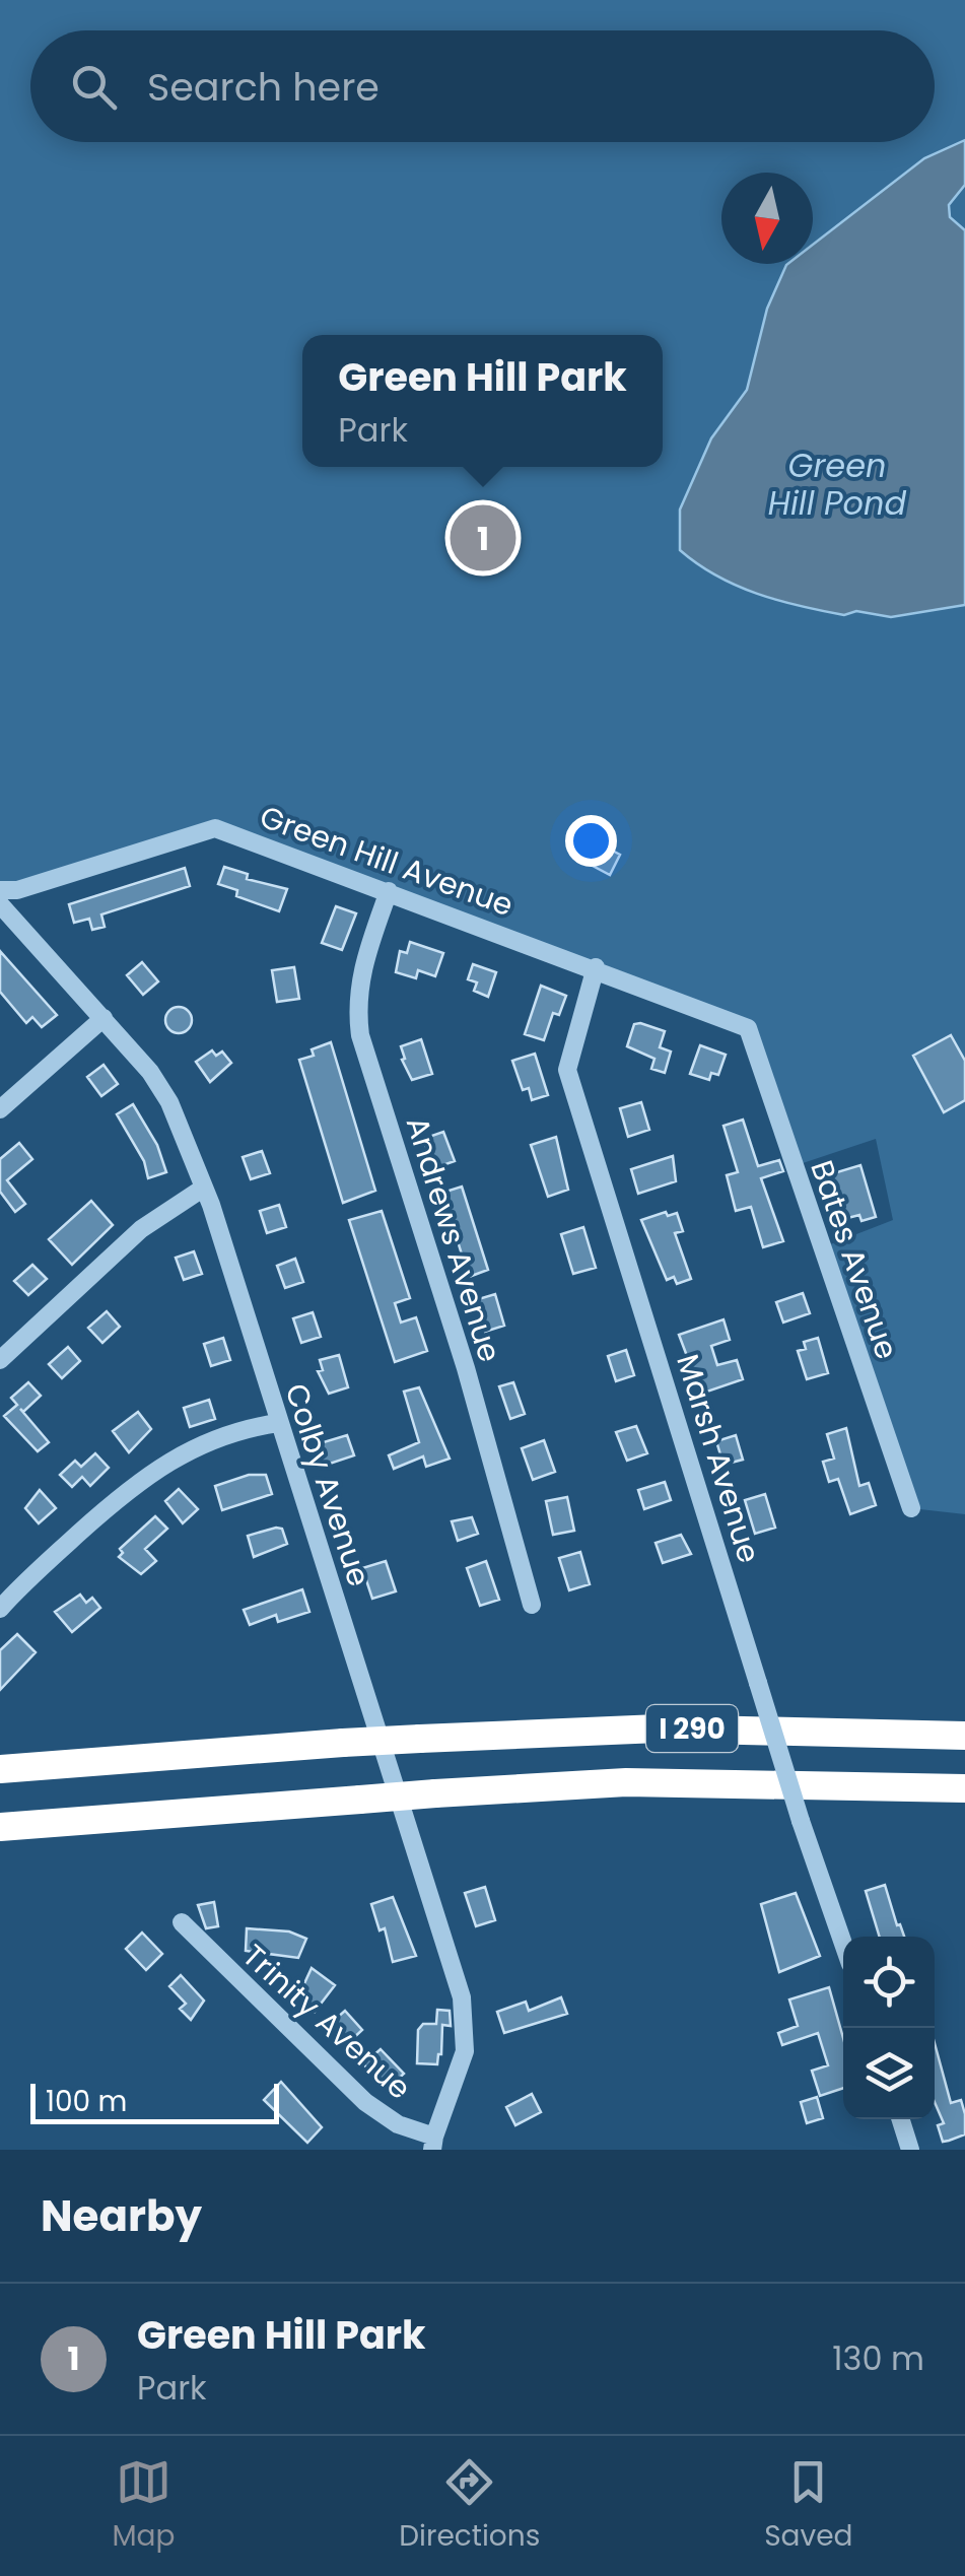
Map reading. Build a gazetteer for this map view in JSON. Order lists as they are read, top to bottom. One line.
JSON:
{"streets":{"highway":["I 290"],"street":["Green Hill Avenue","Andrews Avenue","Bates Avenue","Marsh Avenue","Colby Avenue","Trinity Avenue"]},"crossings":[["Green Hill Avenue","Andrews Avenue"],["Green Hill Avenue","Bates Avenue"],["Green Hill Avenue","Marsh Avenue"],["Colby Avenue","Trinity Avenue"]],"water":["Green Hill Pond"],"scale_bar":"100 m","north":"bottom","page":{"search":"Search here","popup":["Green Hill Park","Park"],"pins":"1","scale":"100 m","heading":"Nearby","list":[{"mark":"1","name":"Green Hill Park","note":"Park","value":"130 m"}],"nav":["Map","Directions","Saved"]}}
